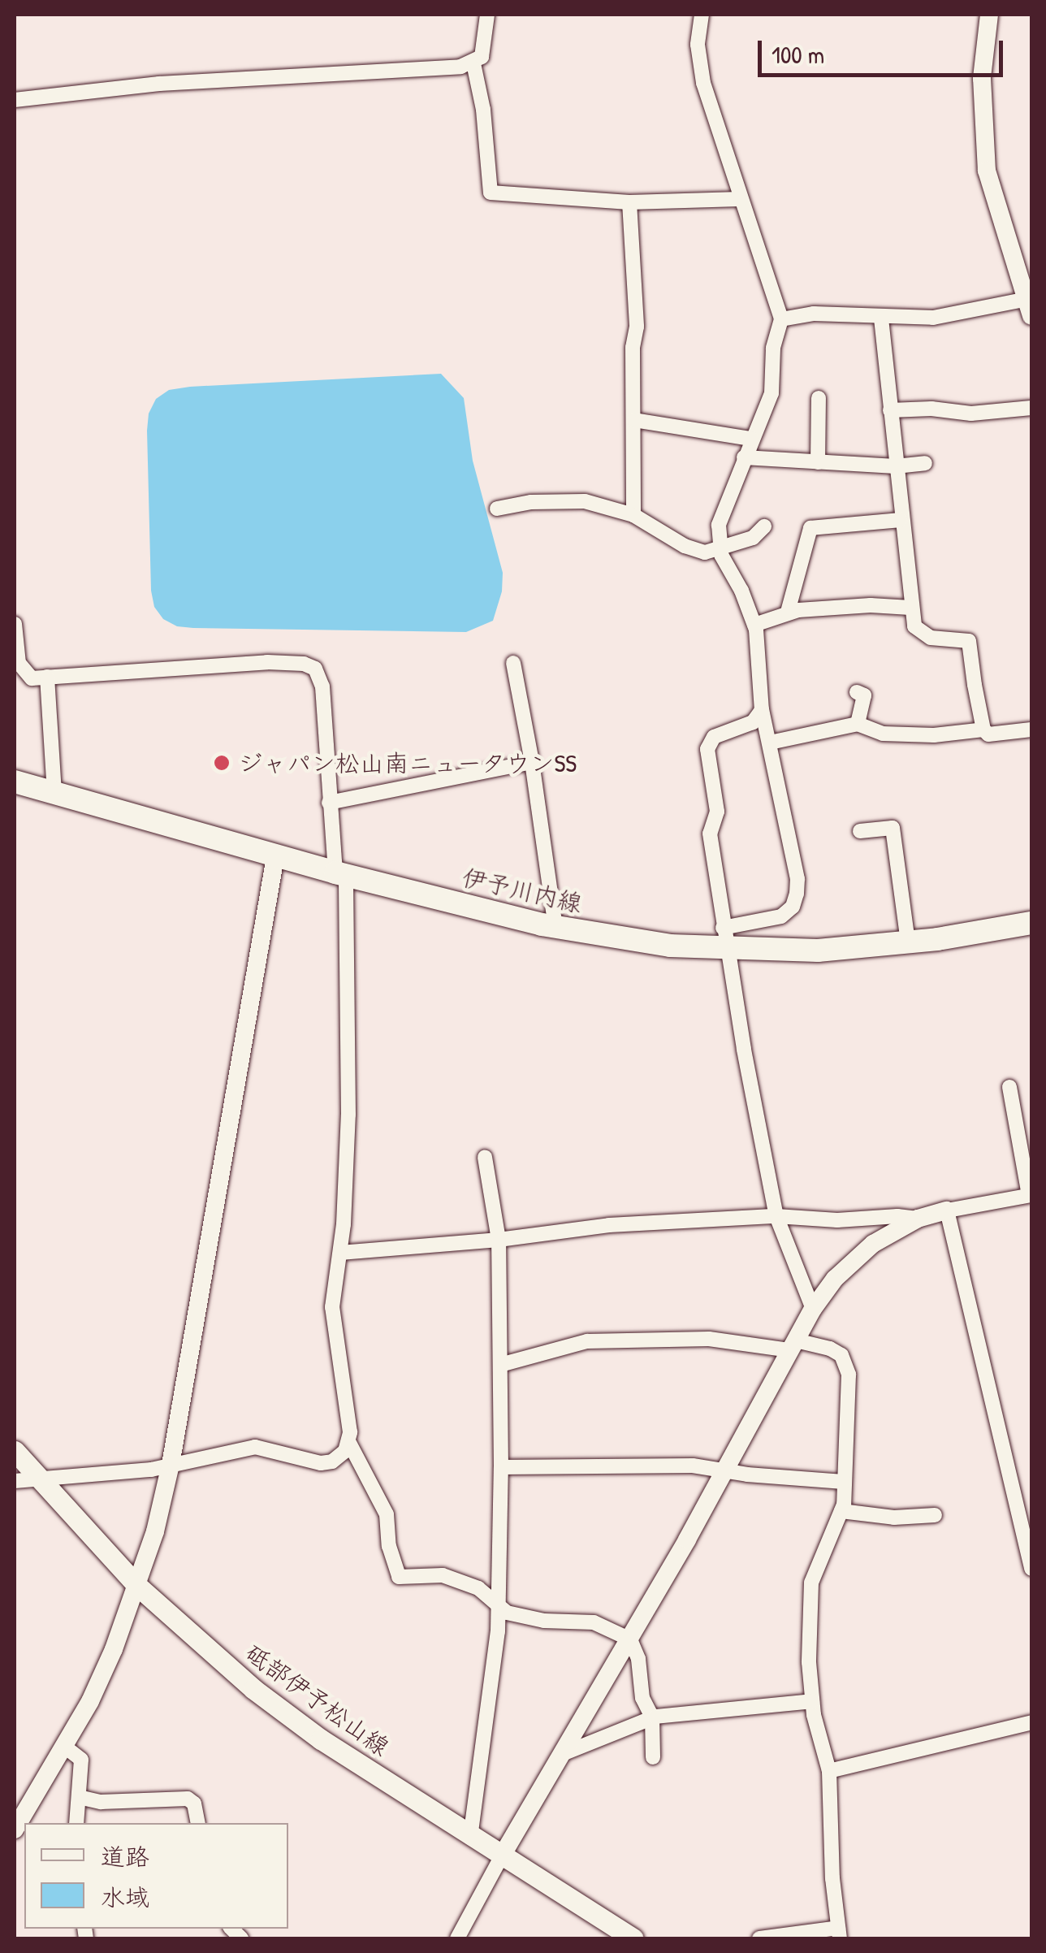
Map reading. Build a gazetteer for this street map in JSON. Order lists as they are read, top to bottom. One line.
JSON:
{"streets":{"main road":["伊予川内線","砥部伊予松山線"]},"places":["ジャパン松山南ニュータウンSS"],"legend":["道路","水域"],"scale_bar":"100 m"}
